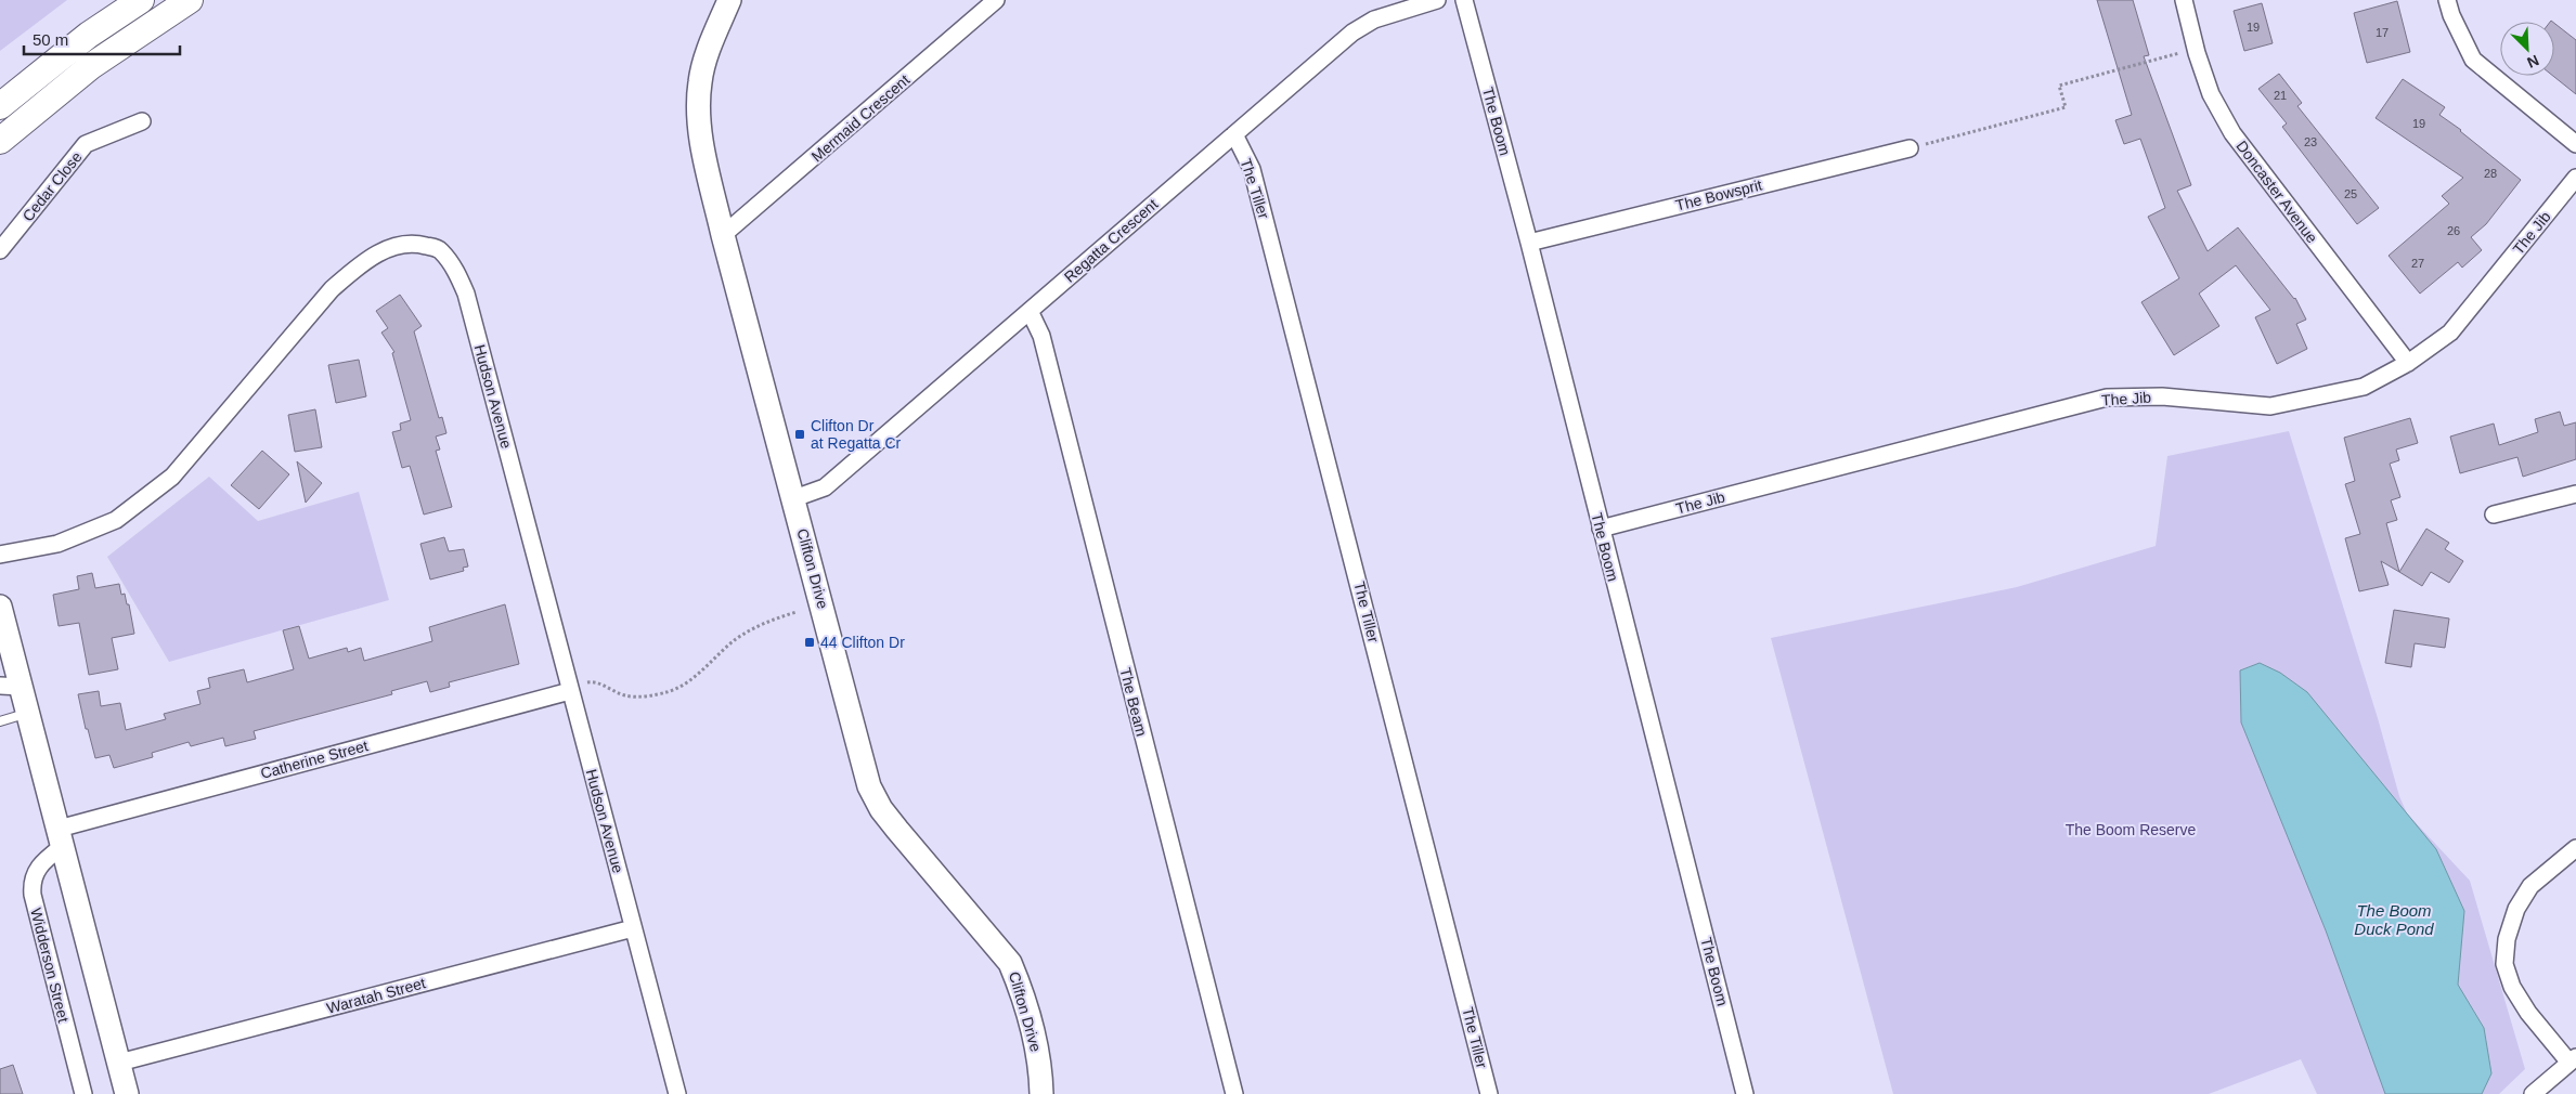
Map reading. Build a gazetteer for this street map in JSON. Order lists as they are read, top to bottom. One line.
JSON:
{"streets":{"street":["Mermaid Crescent","The Boom","Cedar Close","The Tiller","Doncaster Avenue","The Bowsprit","The Jib","Regatta Crescent","Hudson Avenue","Clifton Drive","The Beam","Catherine Street","Widderson Street","Waratah Street"]},"crossings":[["Mermaid Crescent","Clifton Drive"],["The Boom","The Bowsprit"],["The Boom","The Jib"],["The Tiller","Regatta Crescent"],["Doncaster Avenue","The Jib"],["Regatta Crescent","Clifton Drive"],["Regatta Crescent","The Beam"],["Hudson Avenue","Catherine Street"],["Hudson Avenue","Waratah Street"],["Catherine Street","Widderson Street"]],"water":["The Boom Duck Pond"],"parks":["The Boom Reserve"],"places":{"transit":["Clifton Dr at Regatta Cr","44 Clifton Dr"]},"house_numbers":["19","17","21","19","23","28","25","26","27"],"scale_bar":"50 m","north":"bottom right"}
